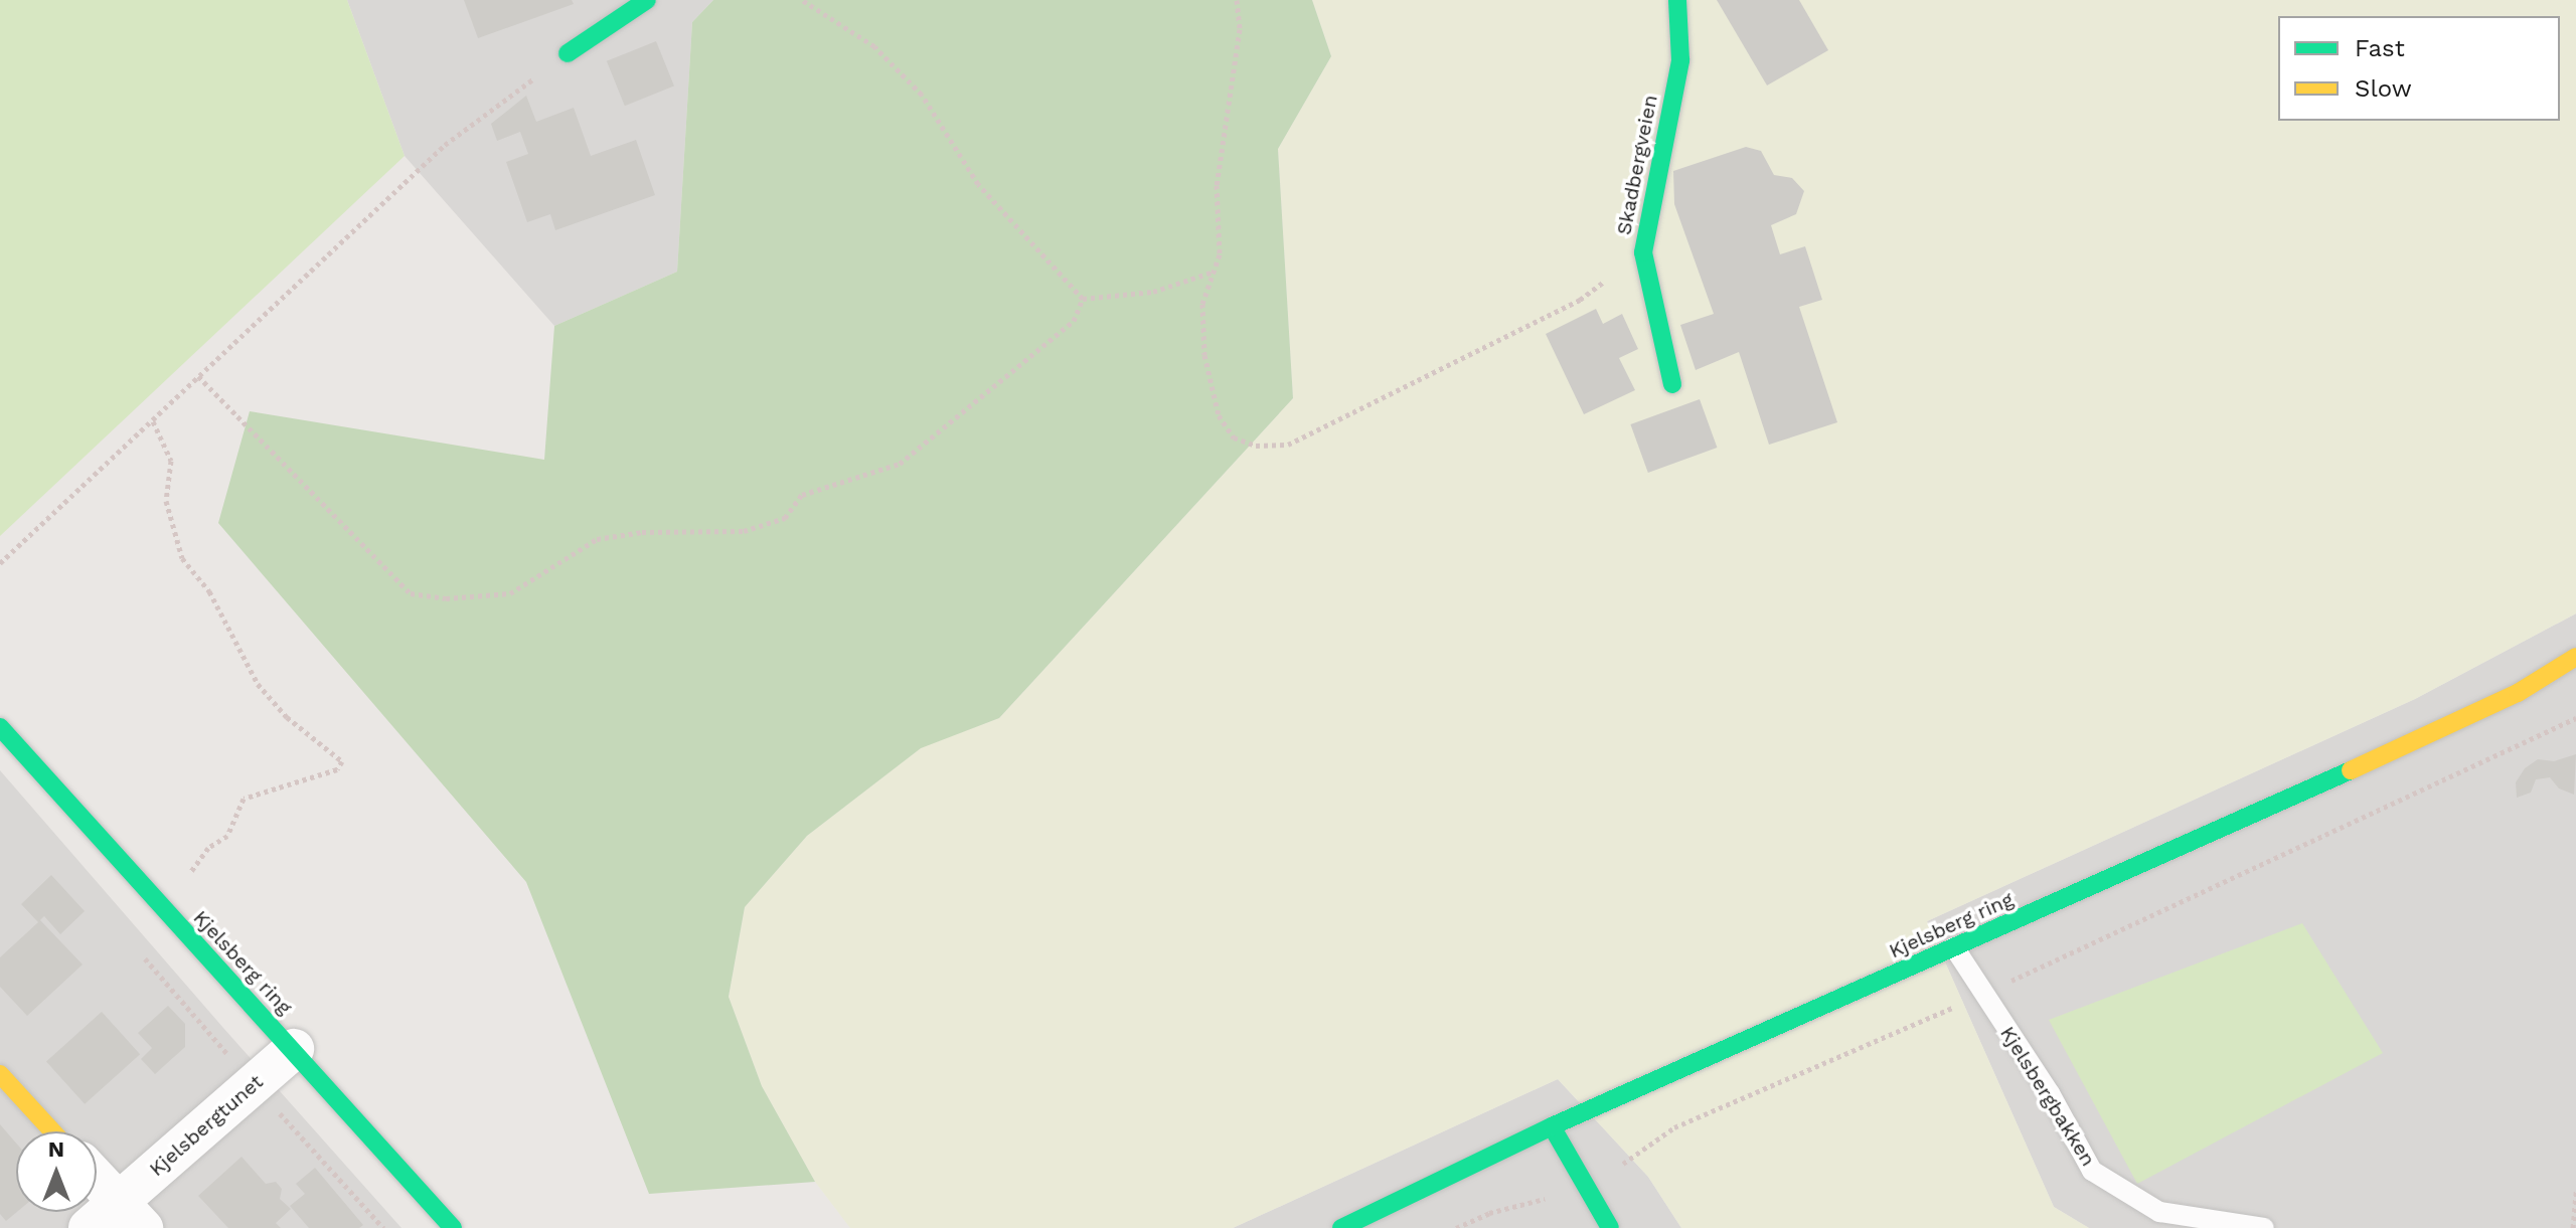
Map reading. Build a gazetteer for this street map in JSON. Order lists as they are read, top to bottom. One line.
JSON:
{"streets":{"street":["Skadbergveien","Kjelsberg ring","Kjelsbergtunet"],"lane":["Kjelsbergbakken"]},"crossings":[["Kjelsberg ring","Kjelsbergbakken"],["Kjelsberg ring","Kjelsbergtunet"]],"legend":["Fast","Slow"],"north":"top"}
